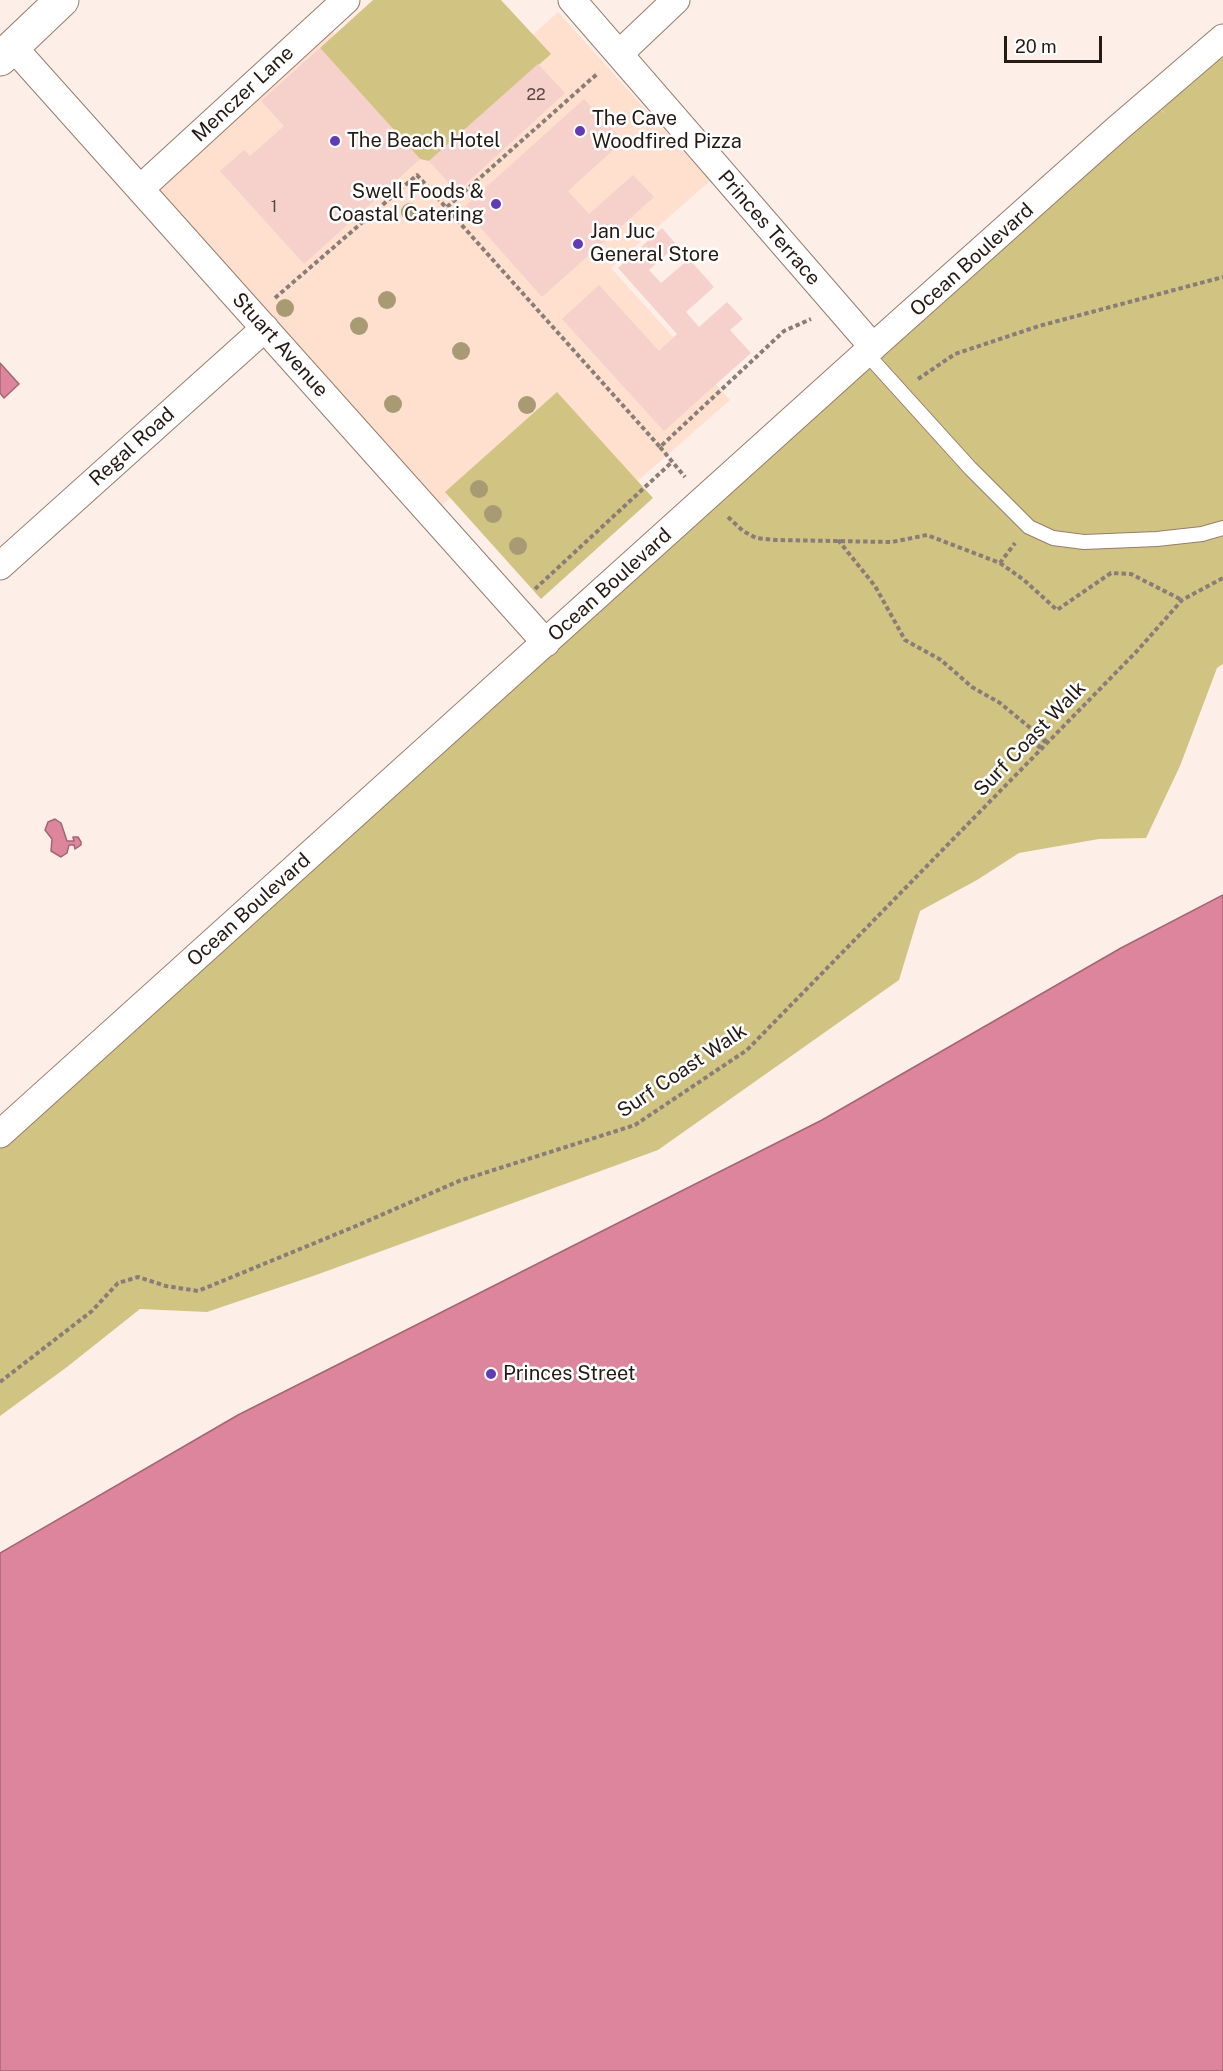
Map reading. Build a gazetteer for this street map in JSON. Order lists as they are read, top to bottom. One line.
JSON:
{"streets":{"street":["Menczer Lane","Princes Terrace","Ocean Boulevard","Stuart Avenue","Regal Road"],"path":["Surf Coast Walk"]},"crossings":[["Menczer Lane","Stuart Avenue"],["Princes Terrace","Ocean Boulevard"],["Ocean Boulevard","Stuart Avenue"],["Stuart Avenue","Regal Road"]],"places":["The Cave Woodfired Pizza","The Beach Hotel","Swell Foods & Coastal Catering","Jan Juc General Store","Princes Street"],"house_numbers":["22","1"],"scale_bar":"20 m"}
